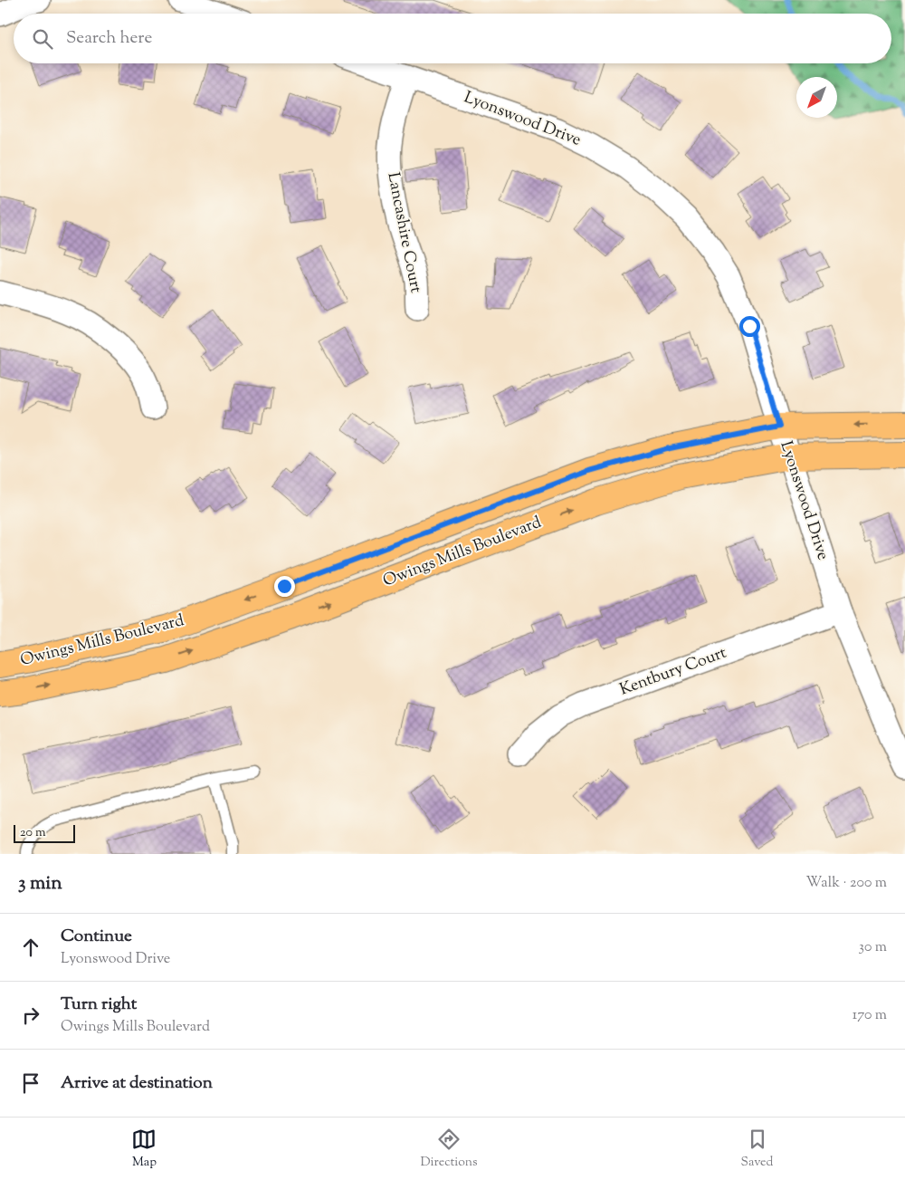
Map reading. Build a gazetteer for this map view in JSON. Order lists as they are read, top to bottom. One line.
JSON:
{"streets":{"main road":["Owings Mills Boulevard"],"street":["Lyonswood Drive","Lancashire Court","Kentbury Court"]},"crossings":[["Lyonswood Drive","Lancashire Court"],["Lyonswood Drive","Owings Mills Boulevard"],["Lyonswood Drive","Kentbury Court"]],"scale_bar":"20 m","north":"bottom left","page":{"search":"Search here","scale":"20 m","heading":["3 min","Walk · 200 m"],"list":[["Continue","Lyonswood Drive","30 m"],["Turn right","Owings Mills Boulevard","170 m"],"Arrive at destination"],"nav":["Map","Directions","Saved"]}}
